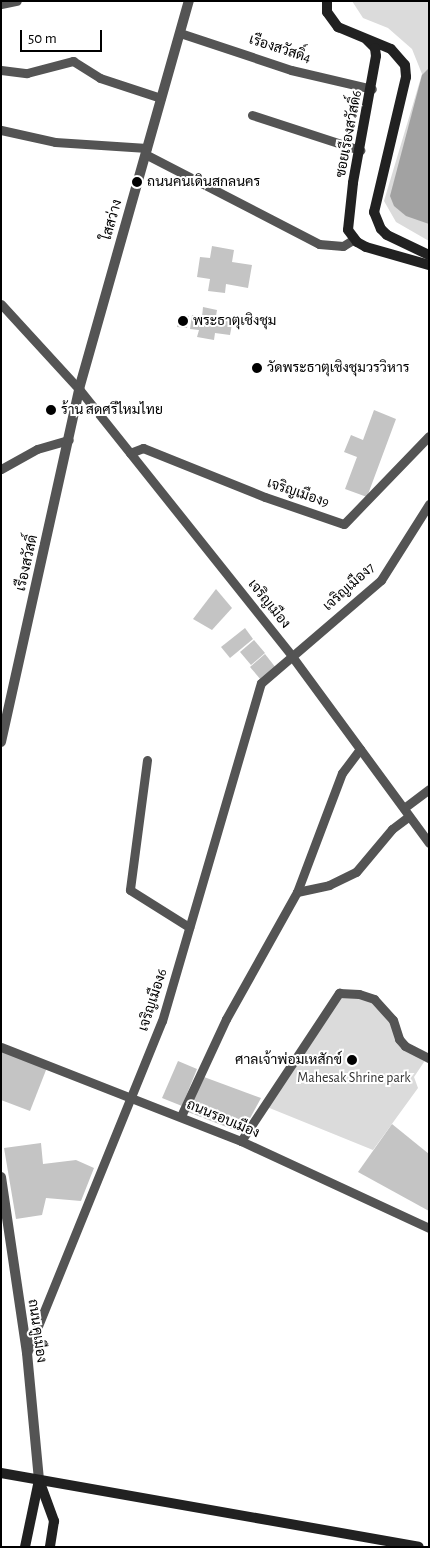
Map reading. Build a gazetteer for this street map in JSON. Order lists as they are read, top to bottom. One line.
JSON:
{"streets":{"main road":["ซอยเรืองสวัสดิ์6"],"street":["เรืองสวัสดิ์4","ใสสว่าง","เจริญเมือง9","เรืองสวัสดิ์","เจริญเมือง7","เจริญเมือง","เจริญเมือง6","ถนนรอบเมือง","ถนน คูเมือง"]},"crossings":[["เรืองสวัสดิ์4","ซอยเรืองสวัสดิ์6"],["เรืองสวัสดิ์4","ใสสว่าง"],["ใสสว่าง","เรืองสวัสดิ์"],["ใสสว่าง","เจริญเมือง"],["เจริญเมือง9","เจริญเมือง"],["เรืองสวัสดิ์","เจริญเมือง"],["เจริญเมือง7","เจริญเมือง"],["เจริญเมือง7","เจริญเมือง6"],["เจริญเมือง","เจริญเมือง6"],["เจริญเมือง6","ถนนรอบเมือง"],["เจริญเมือง6","ถนน คูเมือง"]],"parks":["Mahesak Shrine park"],"places":["ถนนคนเดินสกลนคร","พระธาตุเชิงชุม","วัดพระธาตุเชิงชุมวรวิหาร","ร้าน สดศรีไหมไทย","ศาลเจ้าพ่อมเหสักข์"],"scale_bar":"50 m"}
